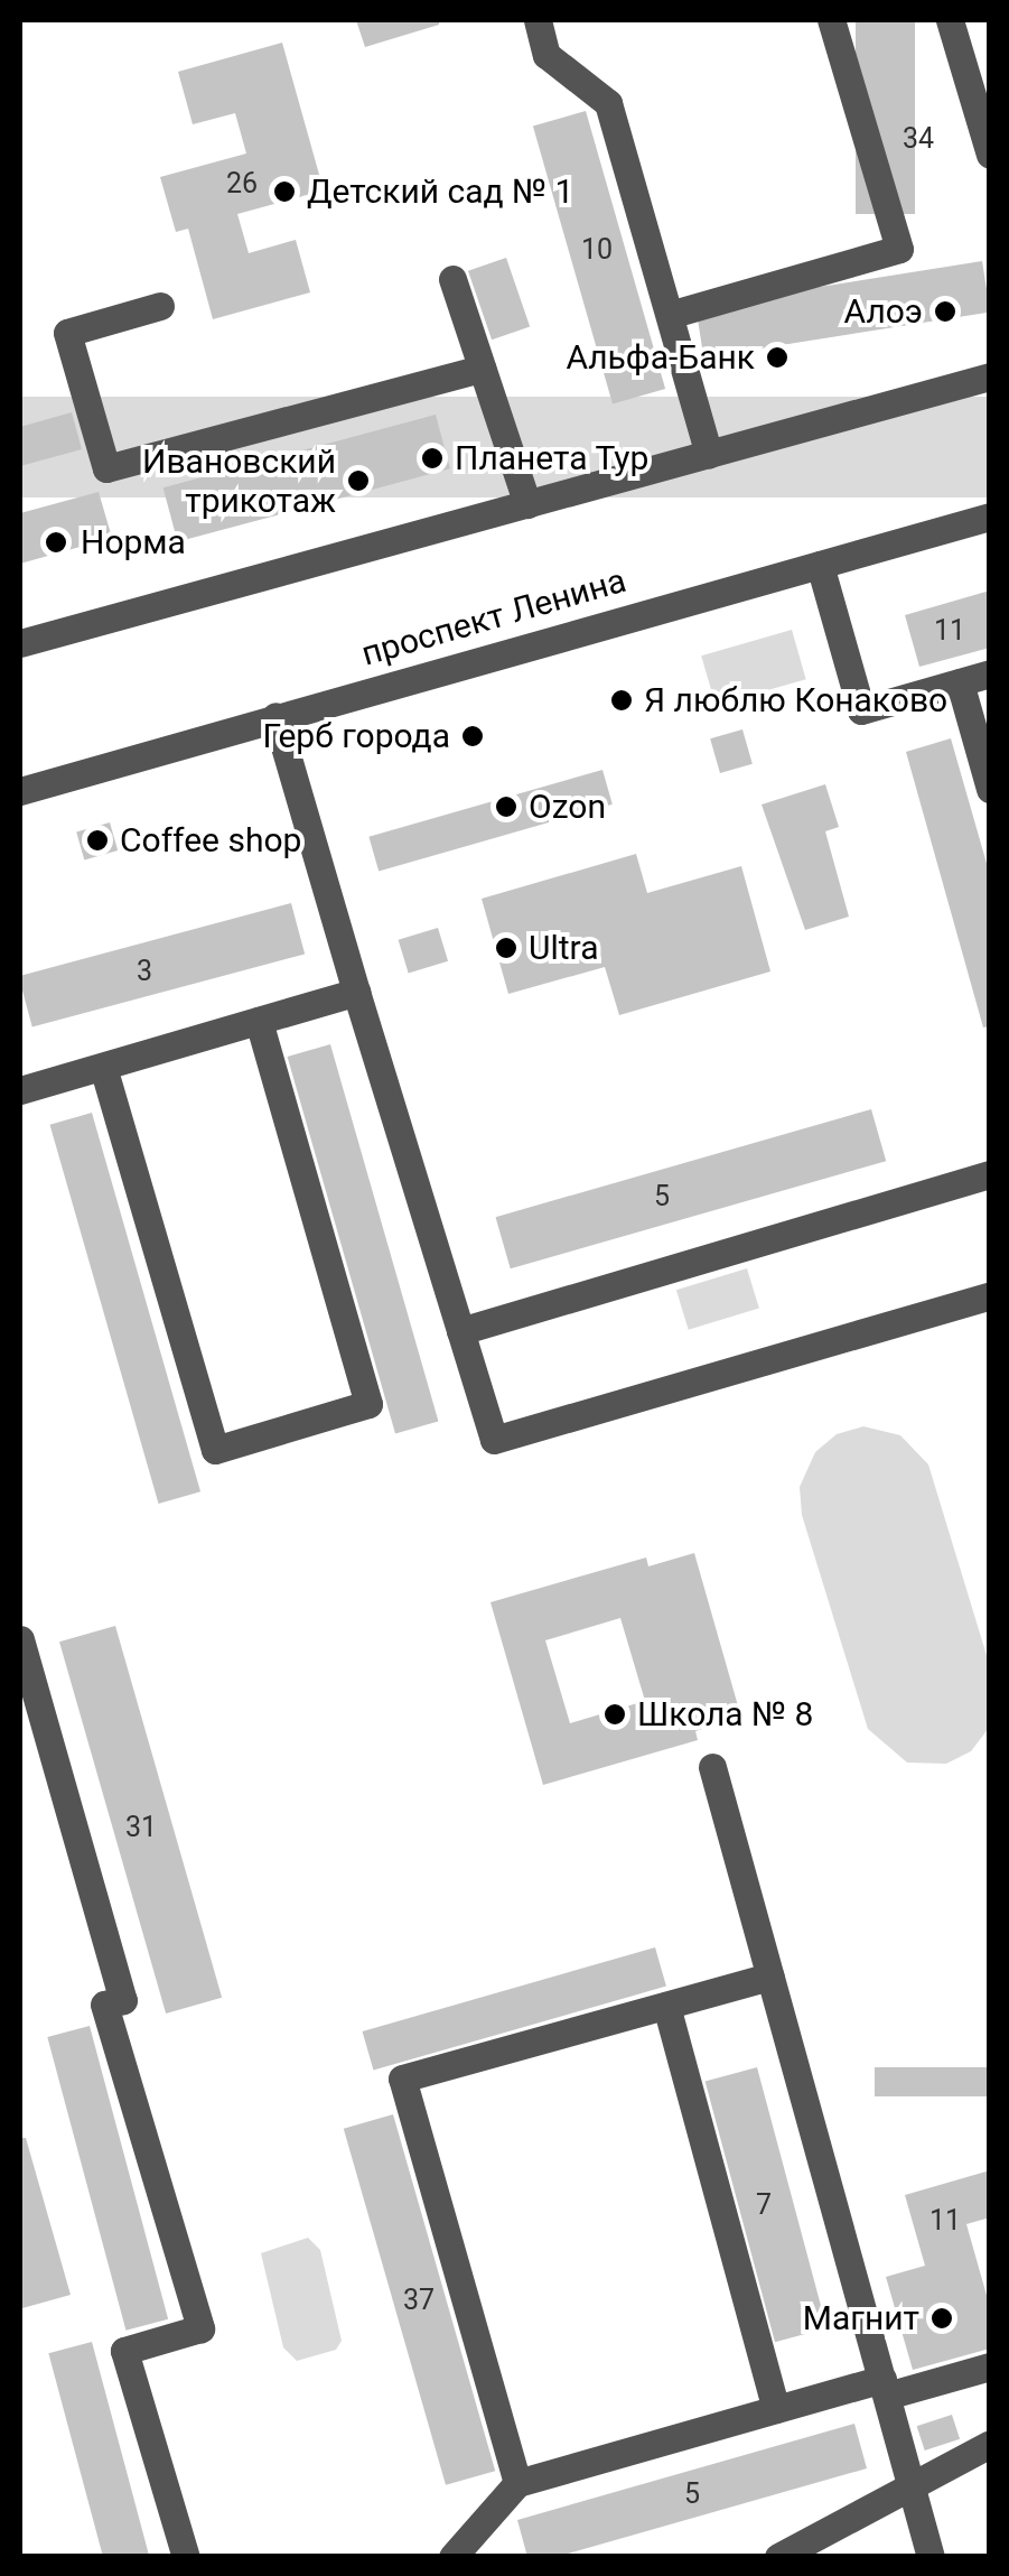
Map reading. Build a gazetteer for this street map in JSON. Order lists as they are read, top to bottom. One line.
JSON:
{"streets":{"street":["проспект Ленина"]},"places":["Детский сад № 1","Алоэ","Альфа-Банк","Планета Тур","Ивановский трикотаж","Норма","Я люблю Конаково","Герб города","Ozon","Coffee shop","Ultra","Школа № 8","Магнит"],"house_numbers":["34","26","10","11","3","5","31","7","11","37","5"]}
